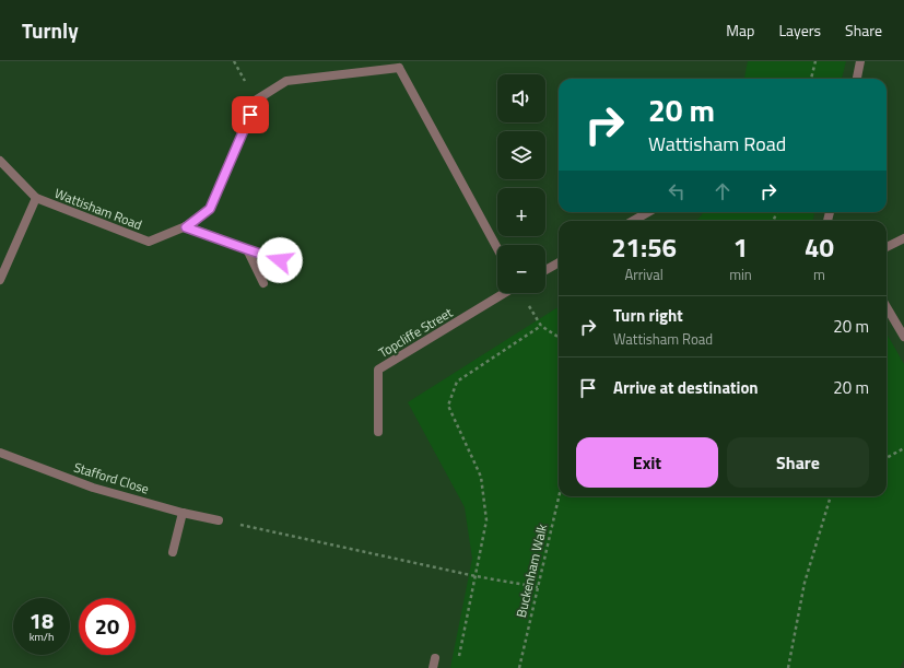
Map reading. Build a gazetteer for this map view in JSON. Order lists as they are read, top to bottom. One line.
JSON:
{"streets":{"street":["Wattisham Road","Topcliffe Street","Stafford Close"],"path":["Buckenham Walk"]},"page":{"header":"Turnly","nav":["Map","Layers","Share"],"map_buttons":["+","−"],"turn":["20 m","Wattisham Road"],"eta":["21:56","Arrival","1","min","40","m"],"list":[{"name":"Turn right","note":"Wattisham Road","value":"20 m"},{"name":"Arrive at destination","value":"20 m"}],"buttons":["Exit","Share"],"speed":"18 km/h","limit":"20"}}
